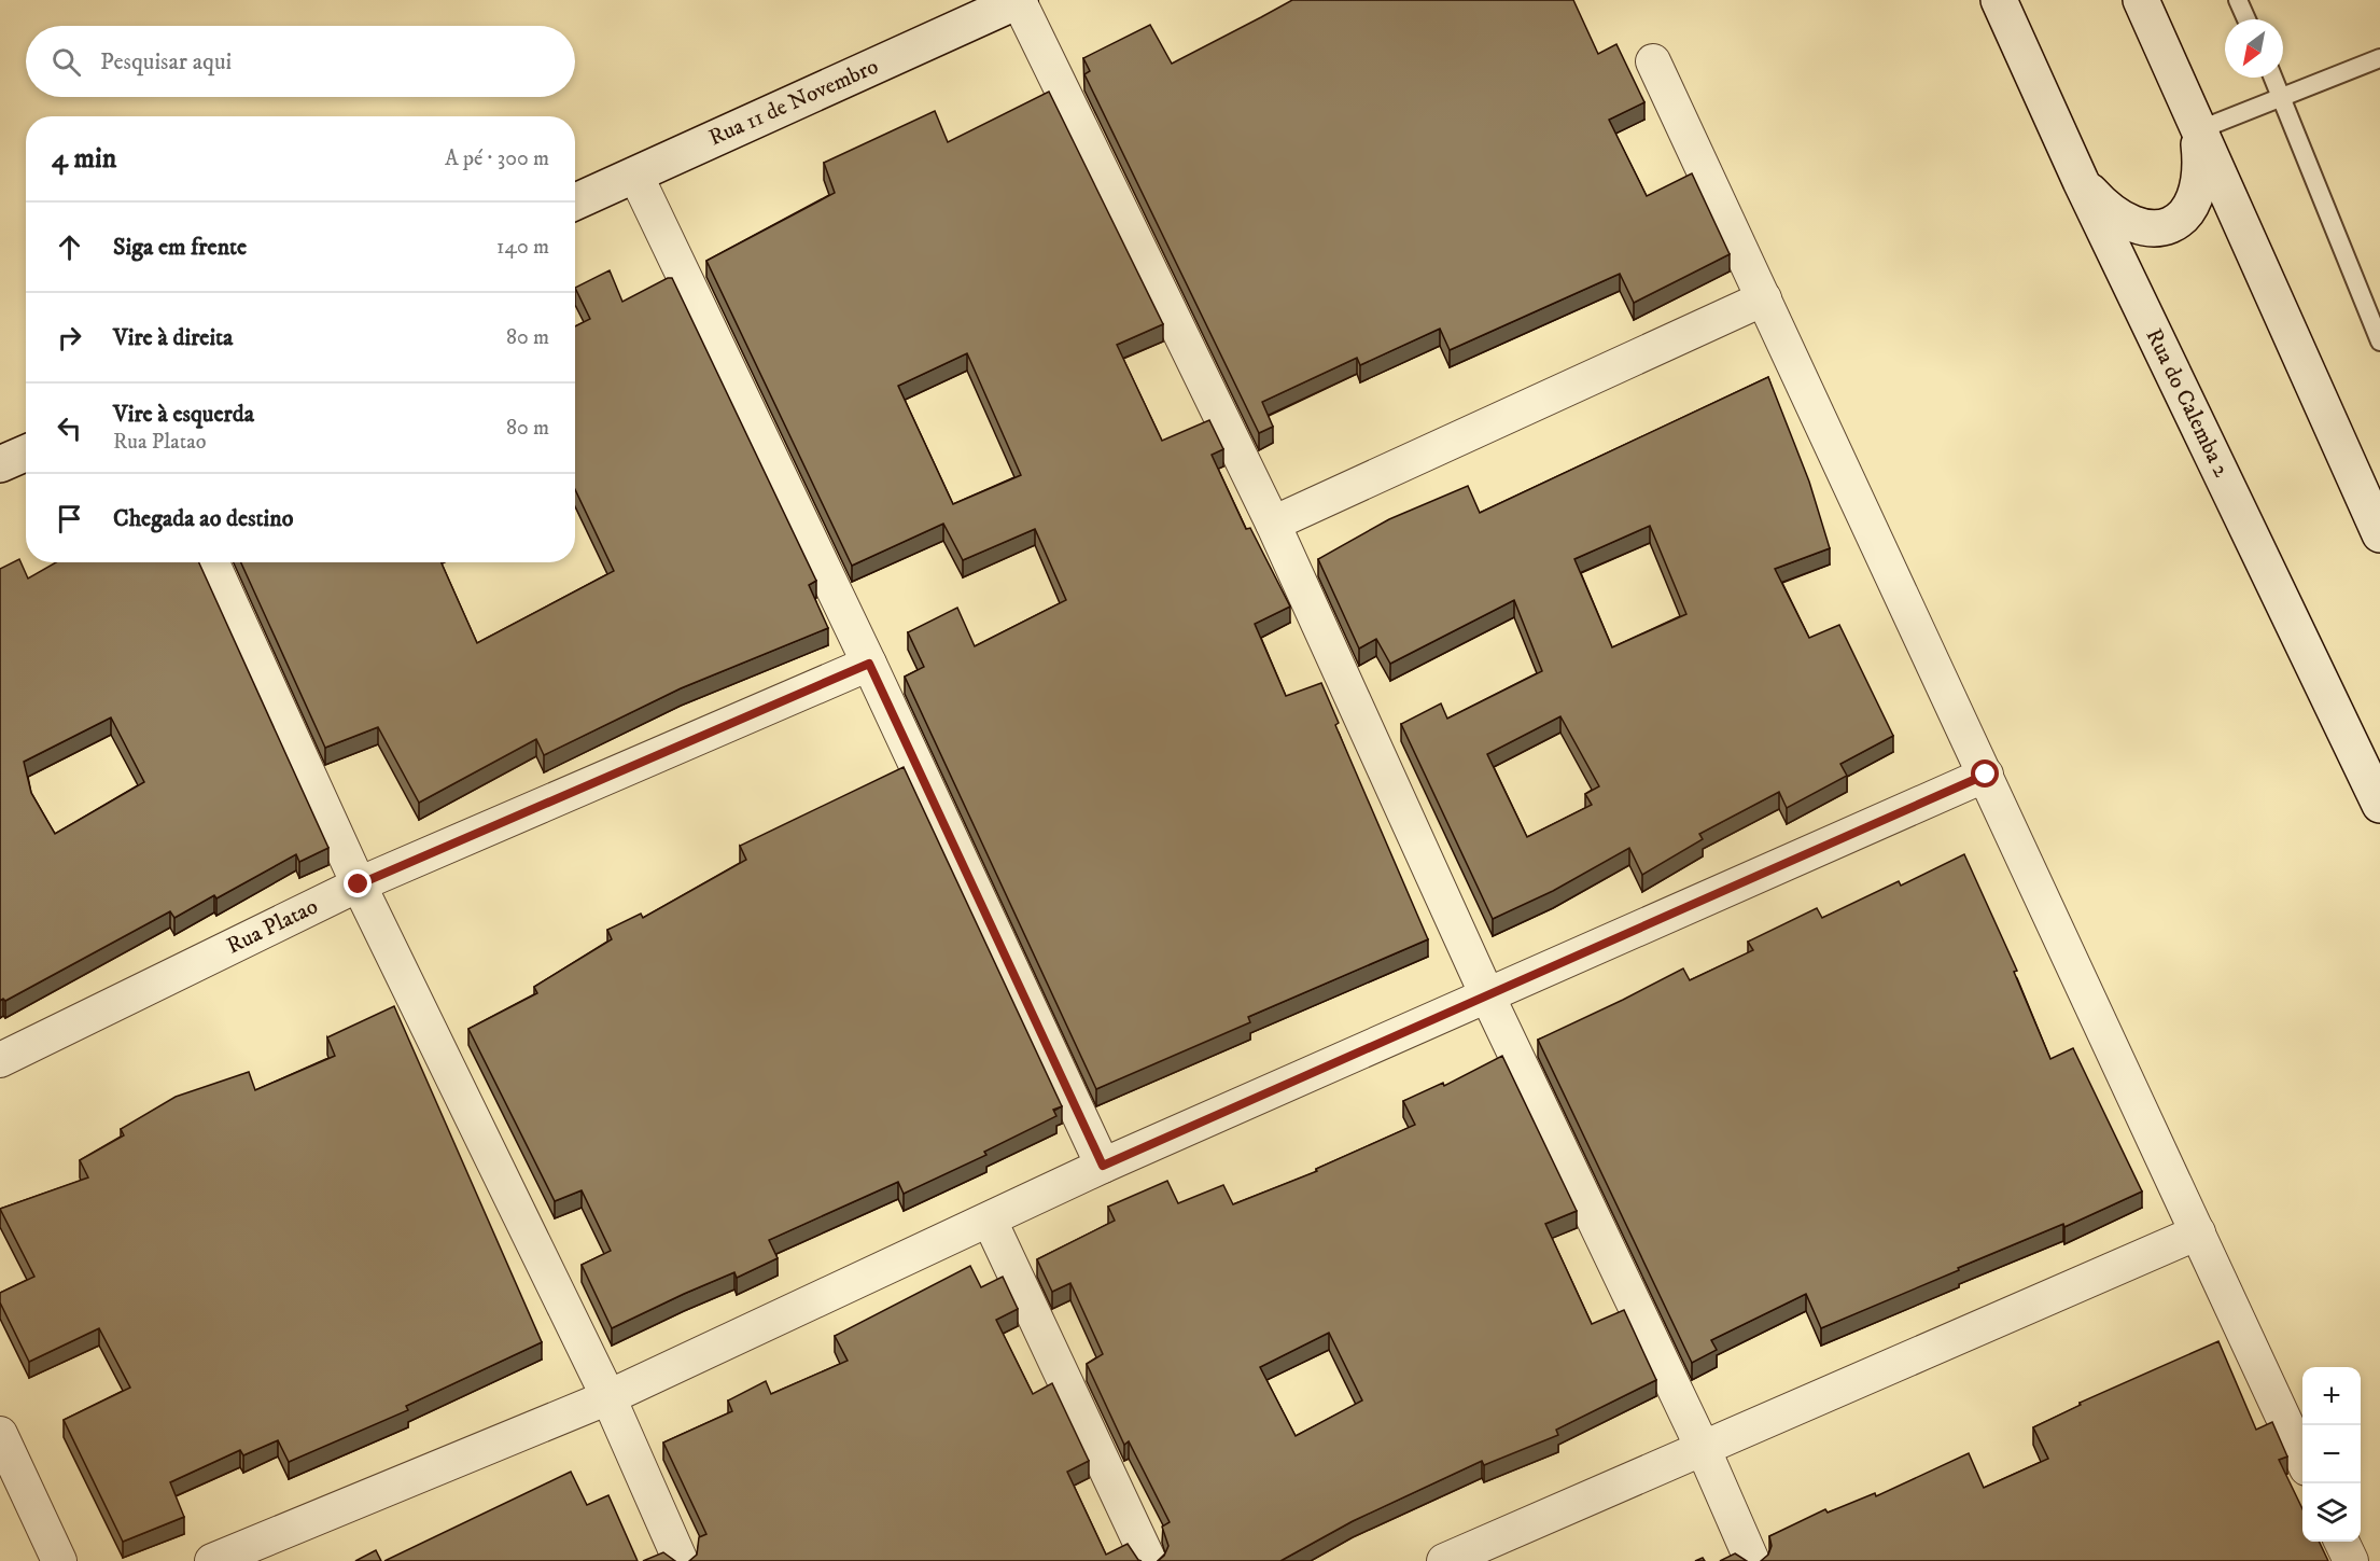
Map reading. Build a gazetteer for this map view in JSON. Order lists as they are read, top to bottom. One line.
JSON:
{"streets":{"main road":["Rua 11 de Novembro","Rua do Calemba 2"],"street":["Rua Platao"]},"north":"bottom left","page":{"search":"Pesquisar aqui","heading":["4 min","A pé · 300 m"],"list":[["Siga em frente","140 m"],["Vire à direita","80 m"],["Vire à esquerda","Rua Platao","80 m"],"Chegada ao destino"],"map_buttons":["+","−"]}}
